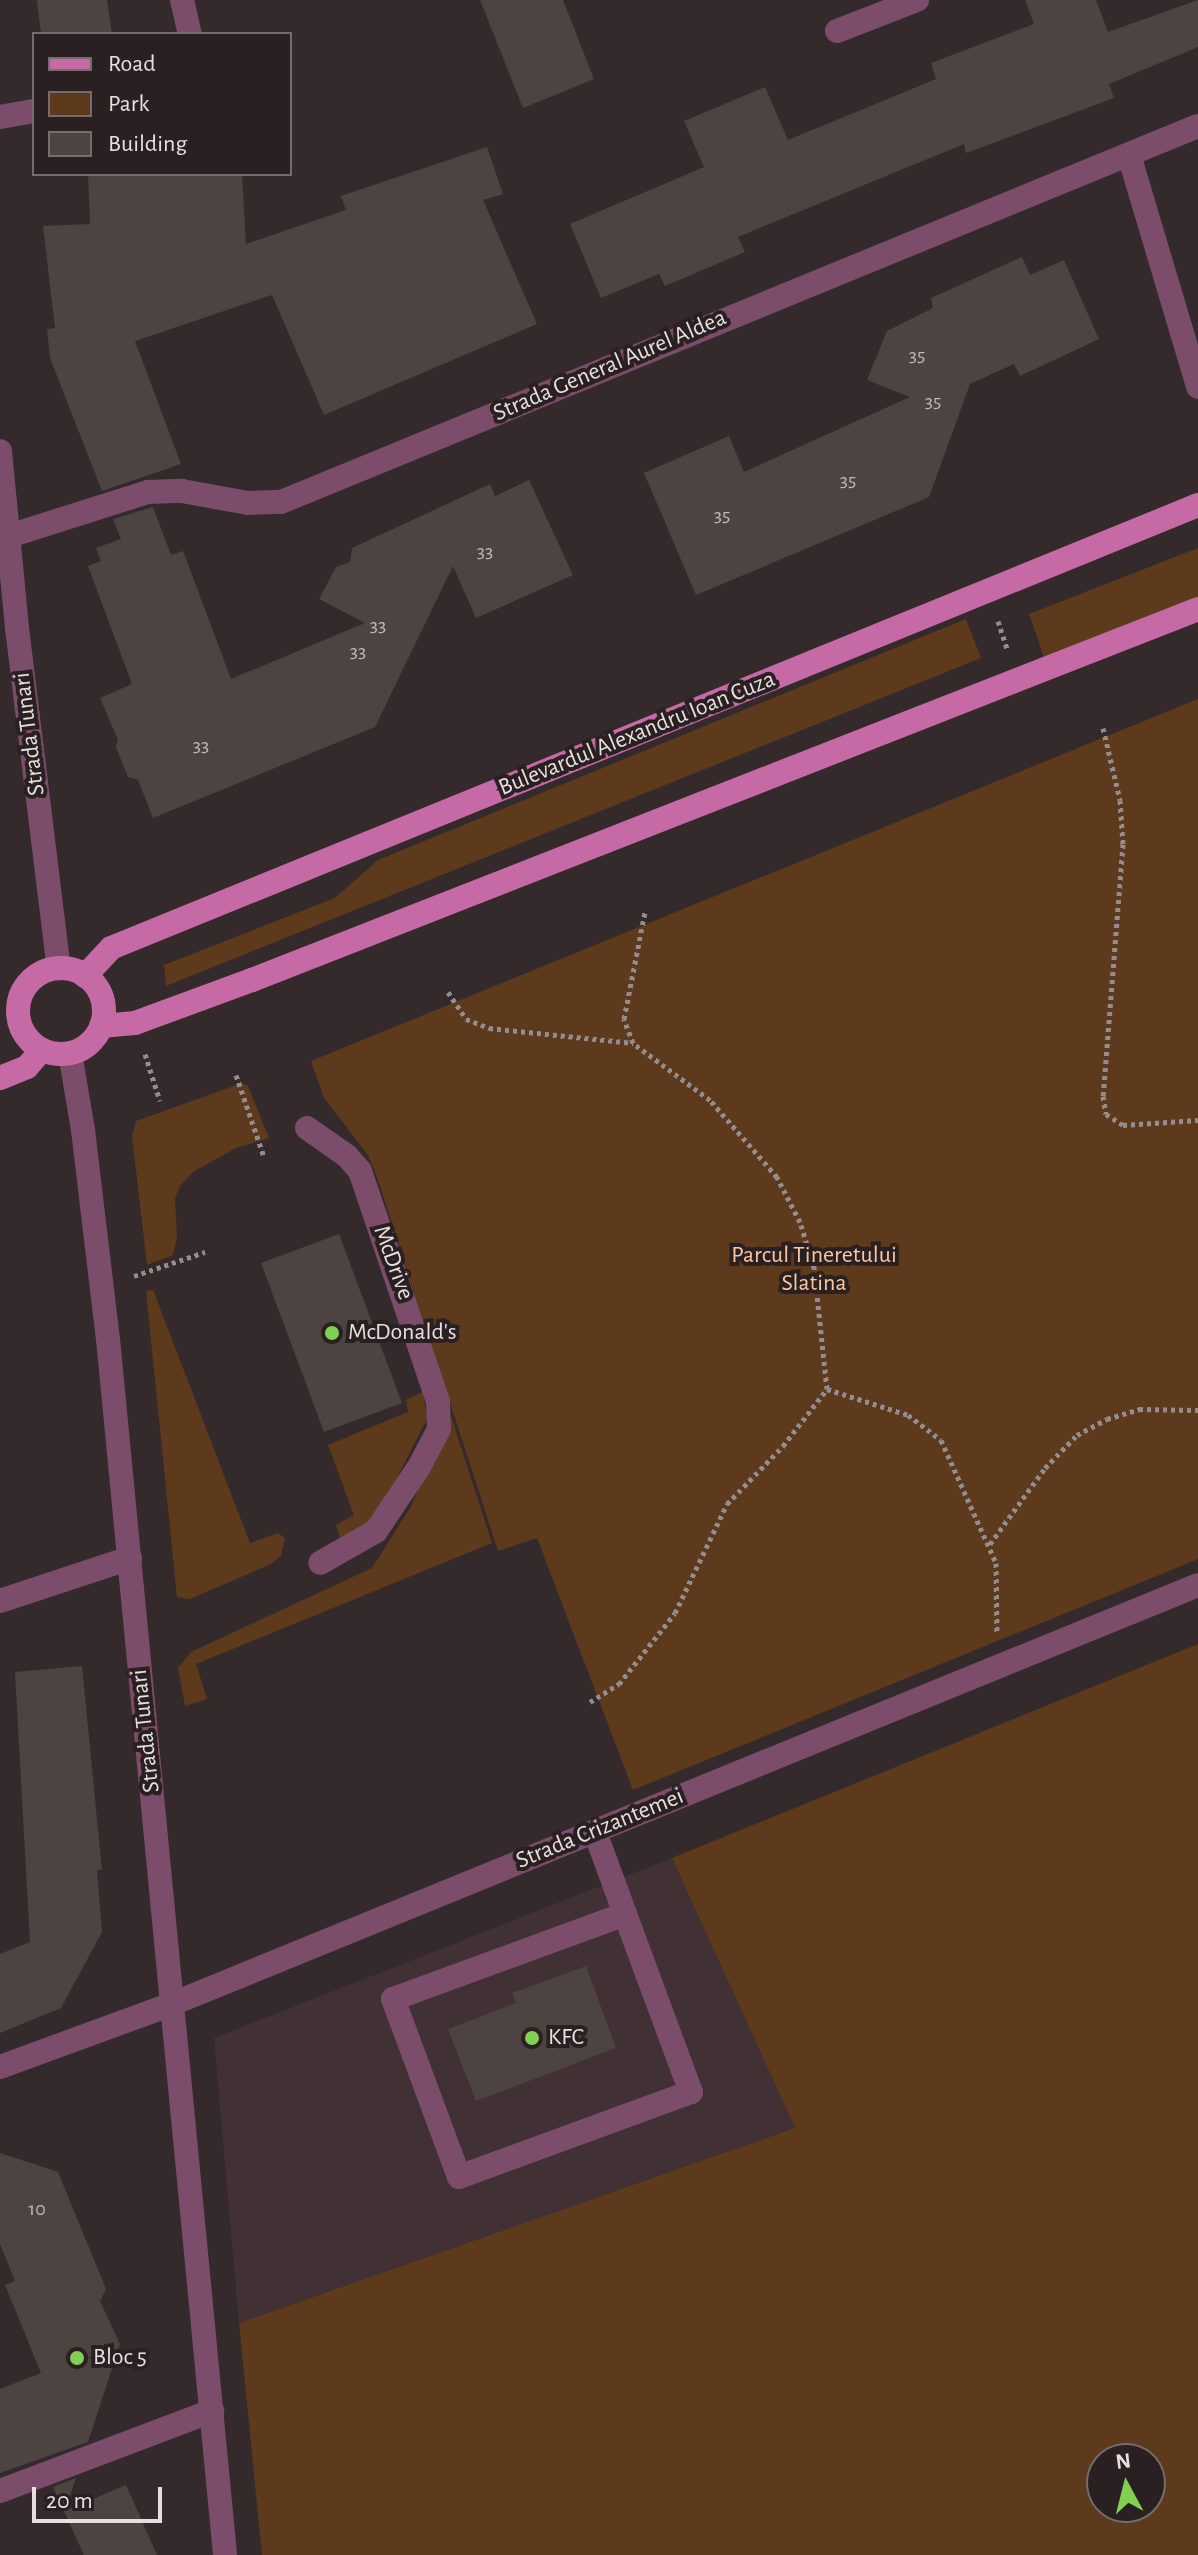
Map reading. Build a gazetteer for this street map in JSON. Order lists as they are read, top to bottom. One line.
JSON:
{"streets":{"main road":["Bulevardul Alexandru Ioan Cuza"],"street":["Strada General Aurel Aldea","Strada Tunari","McDrive","Strada Crizantemei"]},"crossings":[["Strada General Aurel Aldea","Strada Tunari"],["Strada Tunari","Bulevardul Alexandru Ioan Cuza"],["Strada Tunari","Strada Crizantemei"]],"parks":["Parcul Tineretului Slatina"],"places":["McDonald's","KFC","Bloc 5"],"house_numbers":["35","35","35","35","33","33","33","33","10"],"legend":["Road","Park","Building"],"scale_bar":"20 m","north":"top"}
